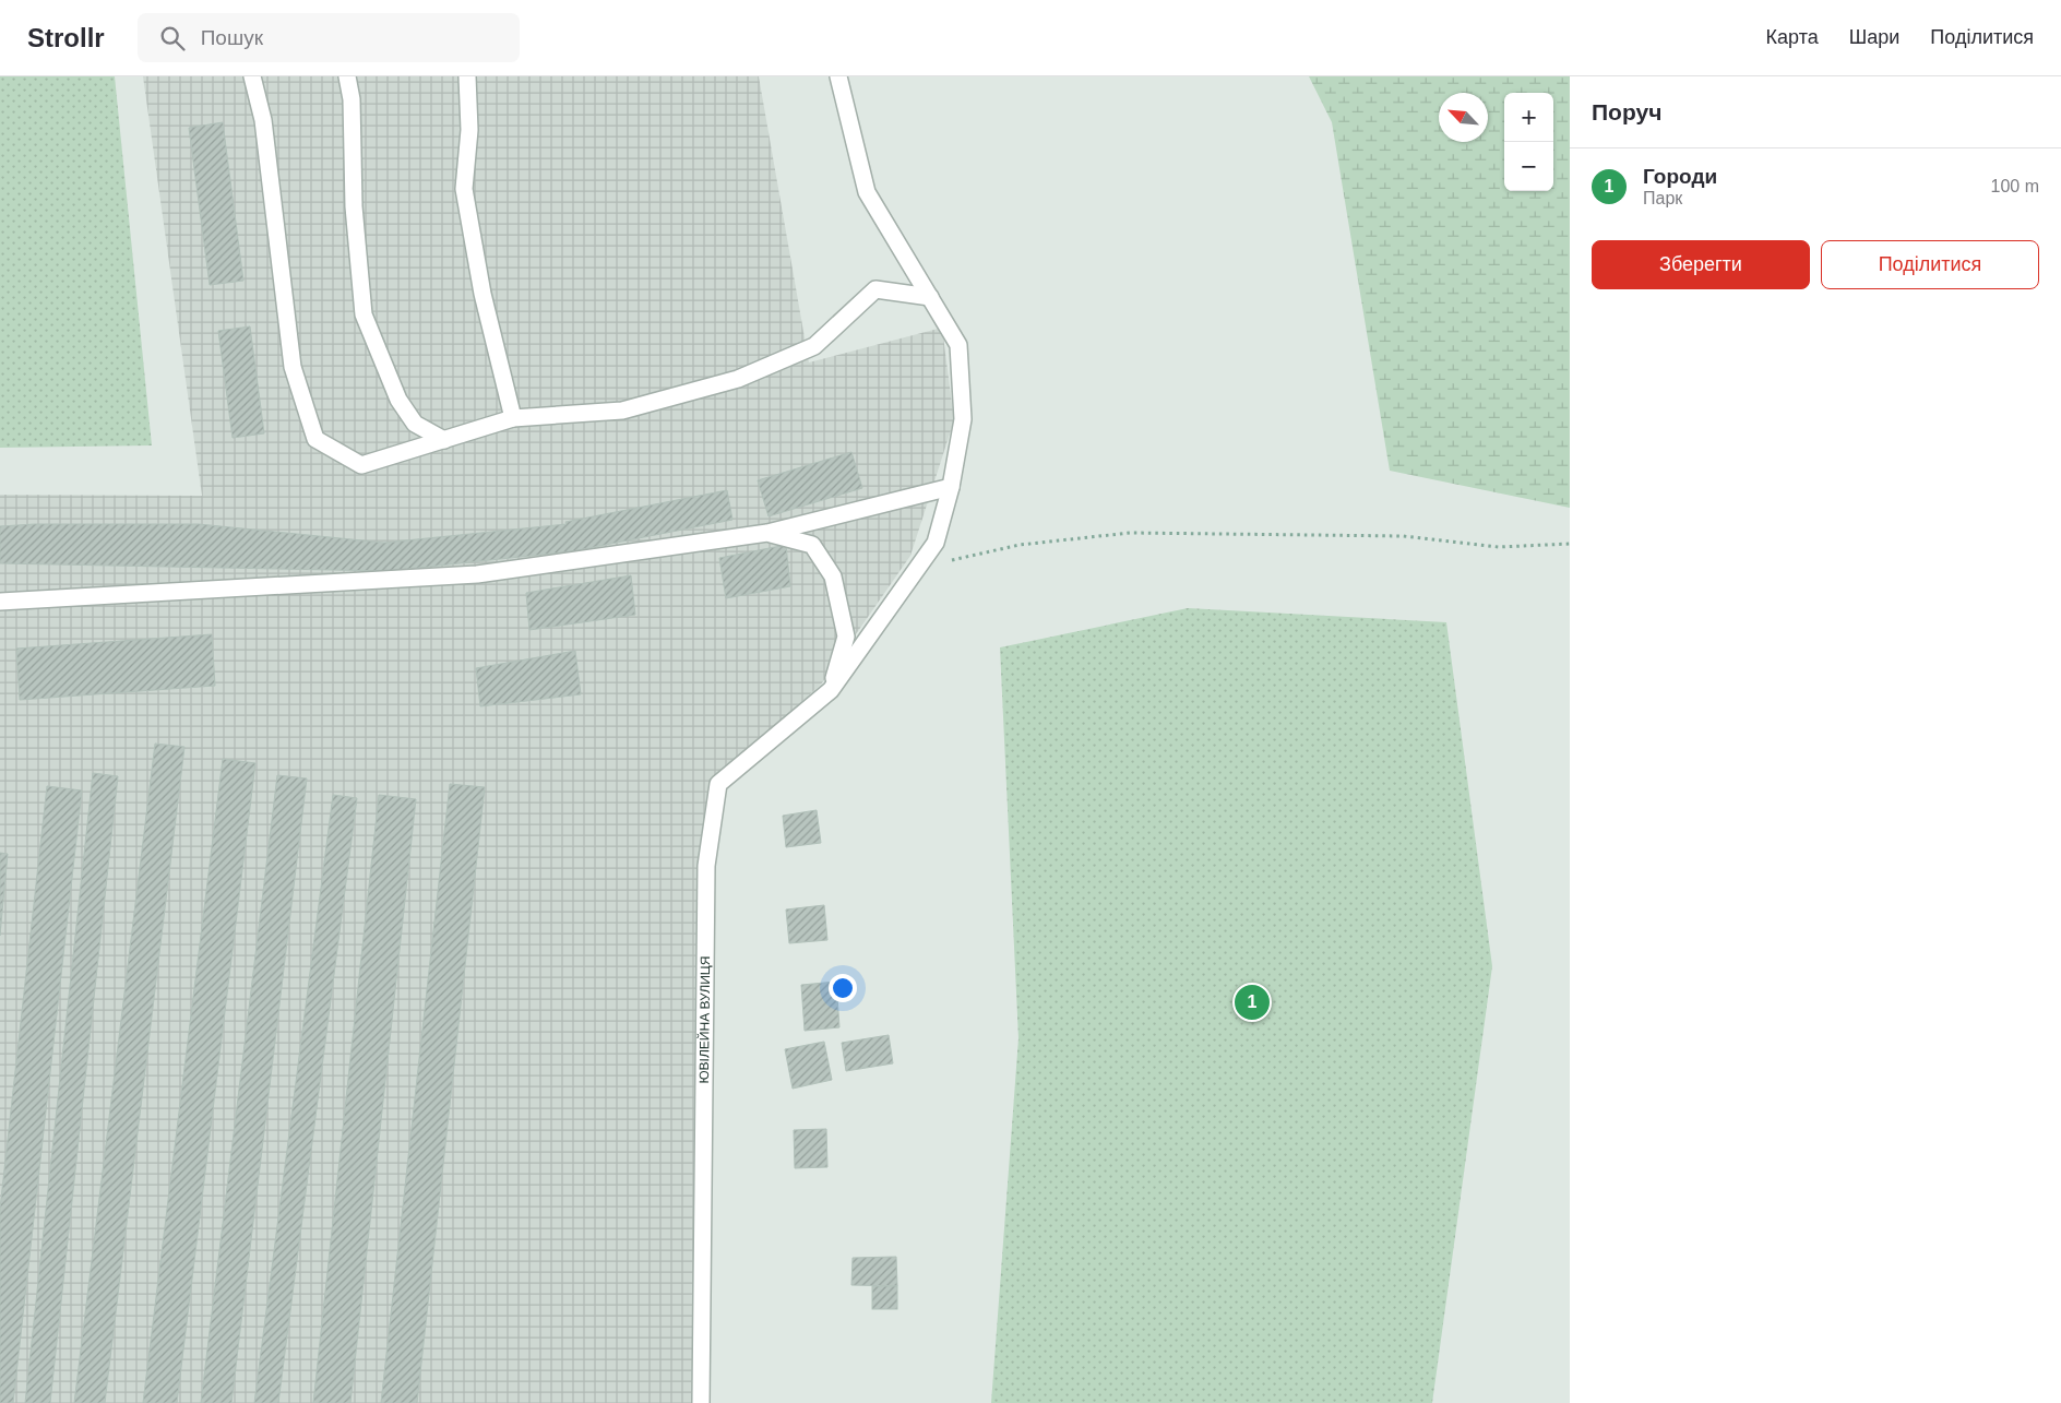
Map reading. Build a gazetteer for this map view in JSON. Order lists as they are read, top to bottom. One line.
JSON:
{"streets":{"street":["ЮВІЛЕЙНА ВУЛИЦЯ"]},"north":"top left","page":{"header":"Strollr","search":"Пошук","nav":["Карта","Шари","Поділитися"],"heading":"Поруч","map_buttons":["+","−"],"list":[{"mark":"1","name":"Городи","note":"Парк","value":"100 m"}],"buttons":["Зберегти","Поділитися"],"pins":"1"}}
